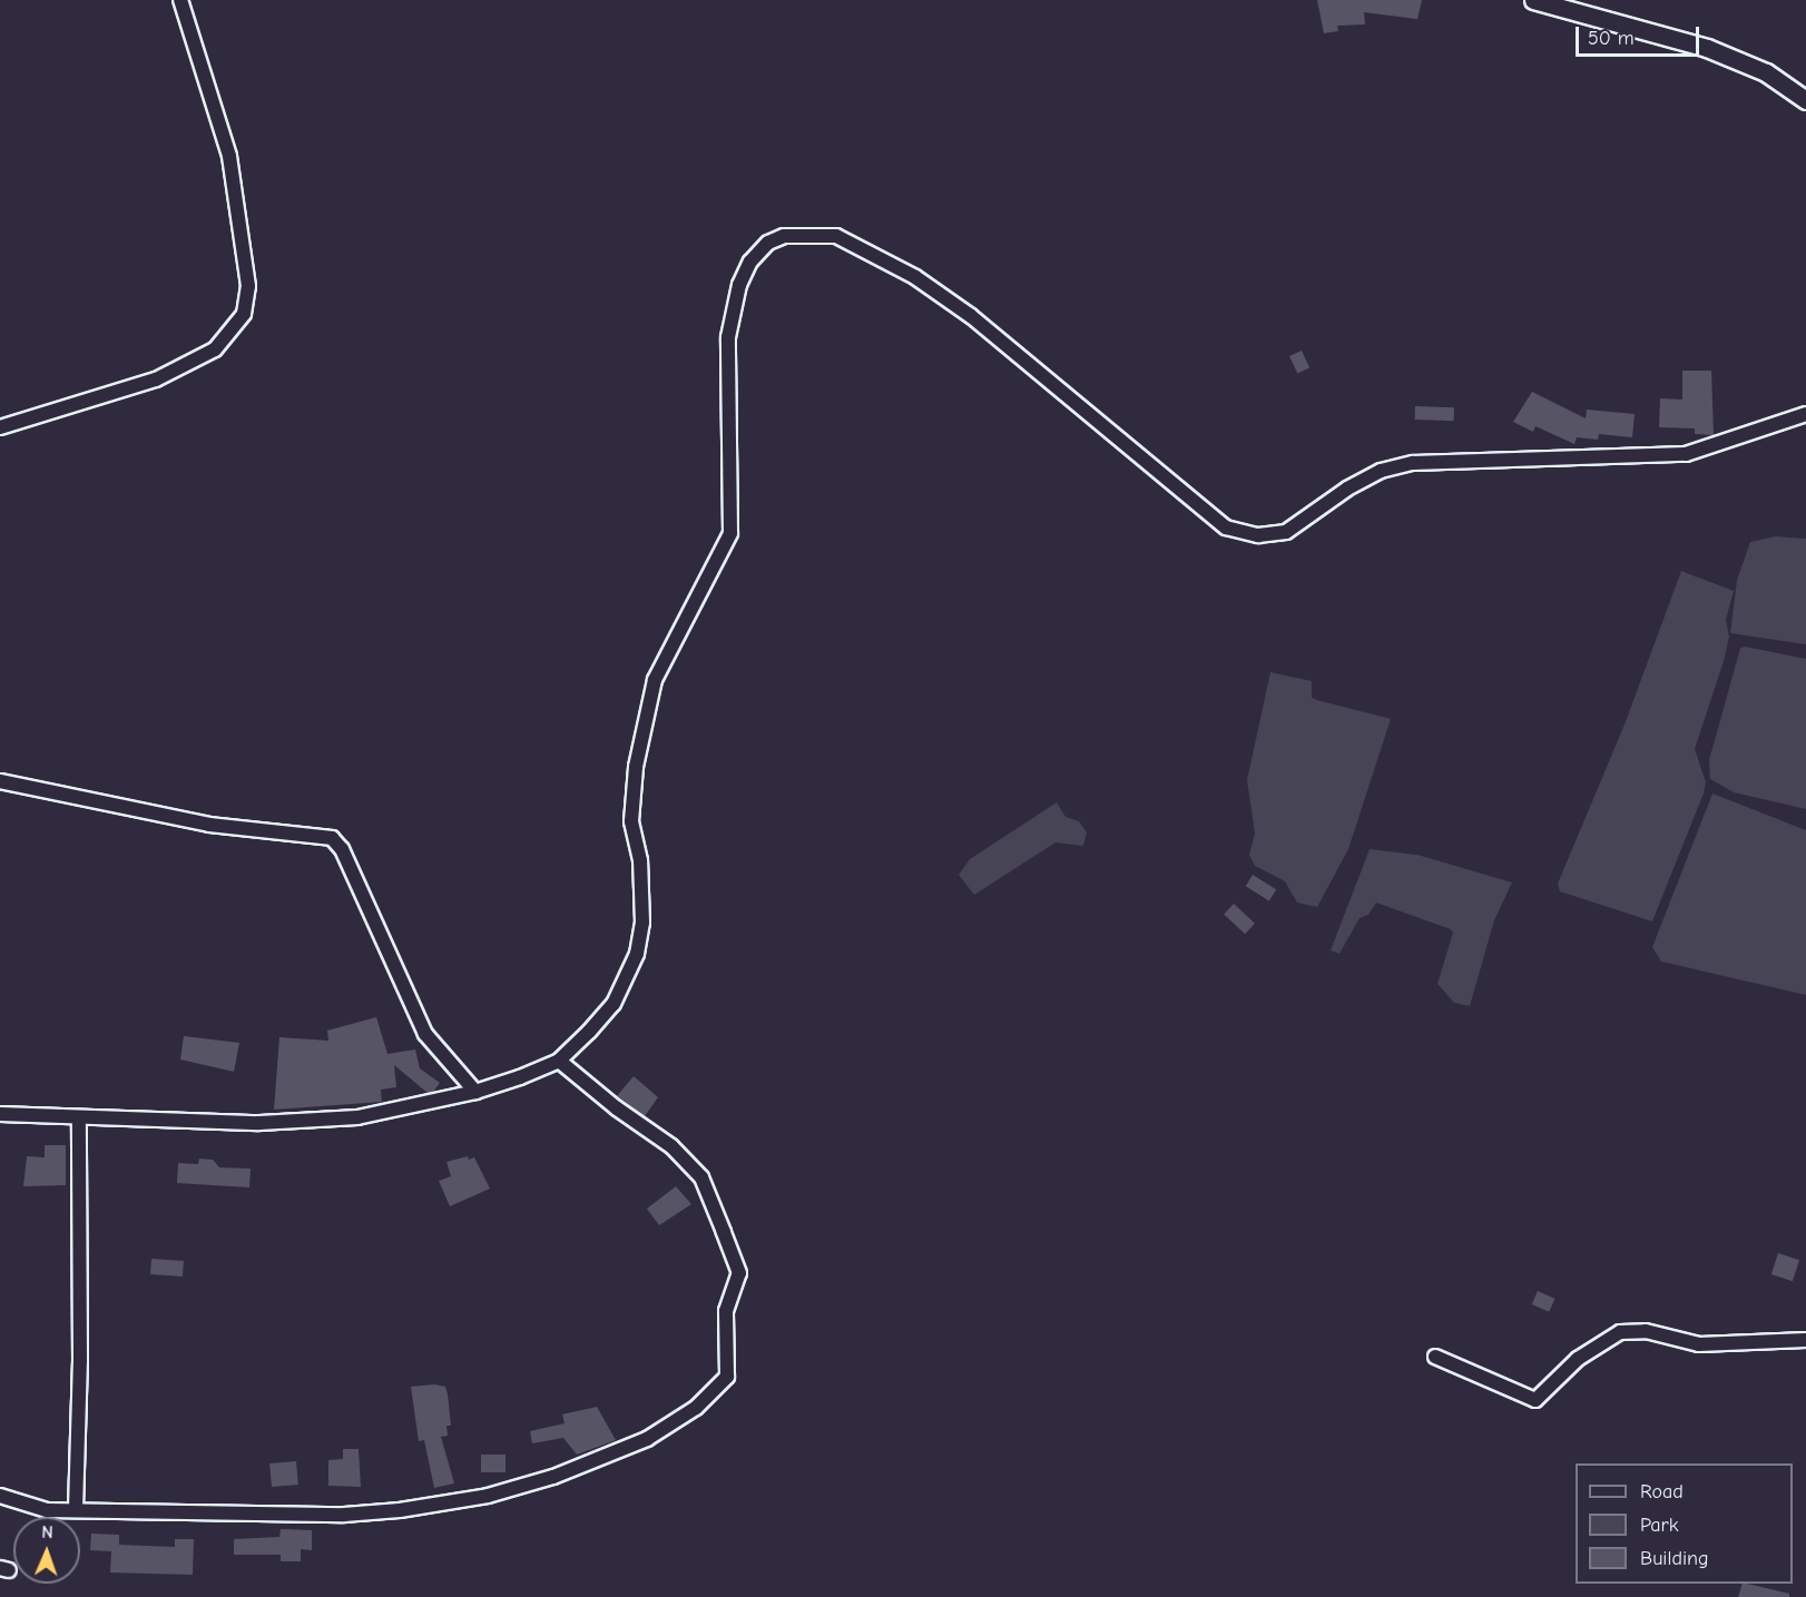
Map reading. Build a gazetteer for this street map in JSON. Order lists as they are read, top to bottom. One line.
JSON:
{"legend":["Road","Park","Building"],"scale_bar":"50 m","north":"top"}
